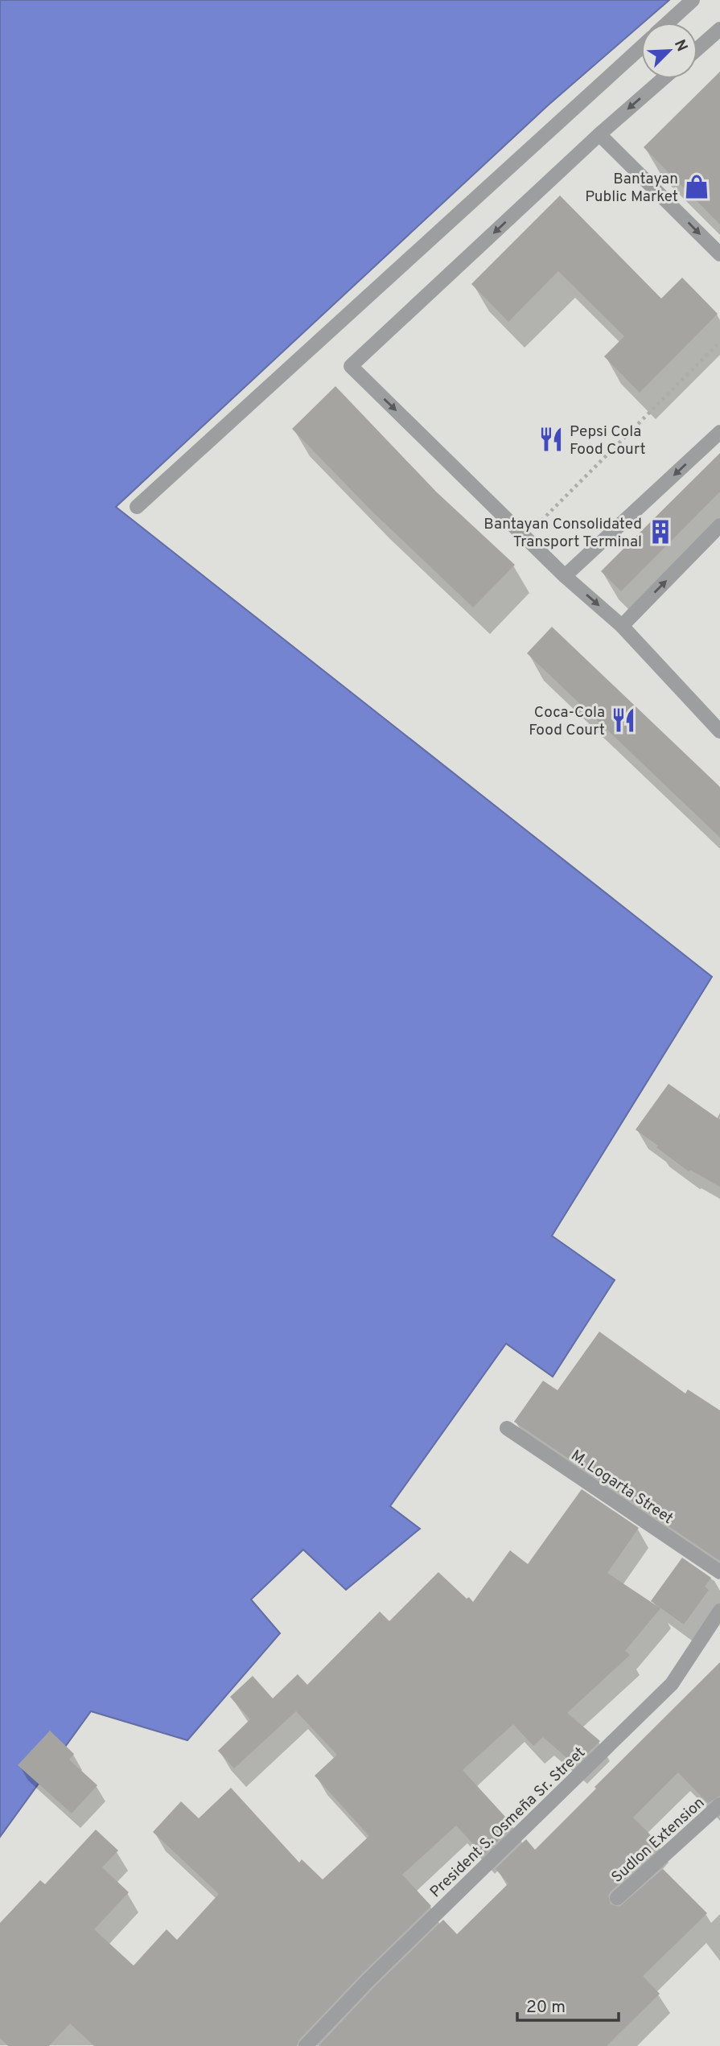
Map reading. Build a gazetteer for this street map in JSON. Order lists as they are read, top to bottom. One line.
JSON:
{"streets":{"street":["M. Logarta Street","President S. Osmeña Sr. Street","Sudlon Extension"]},"places":{"shop":["Bantayan Public Market"],"restaurant":["Pepsi Cola Food Court","Coca-Cola Food Court"],"building":["Bantayan Consolidated Transport Terminal"]},"scale_bar":"20 m","north":"top right"}
